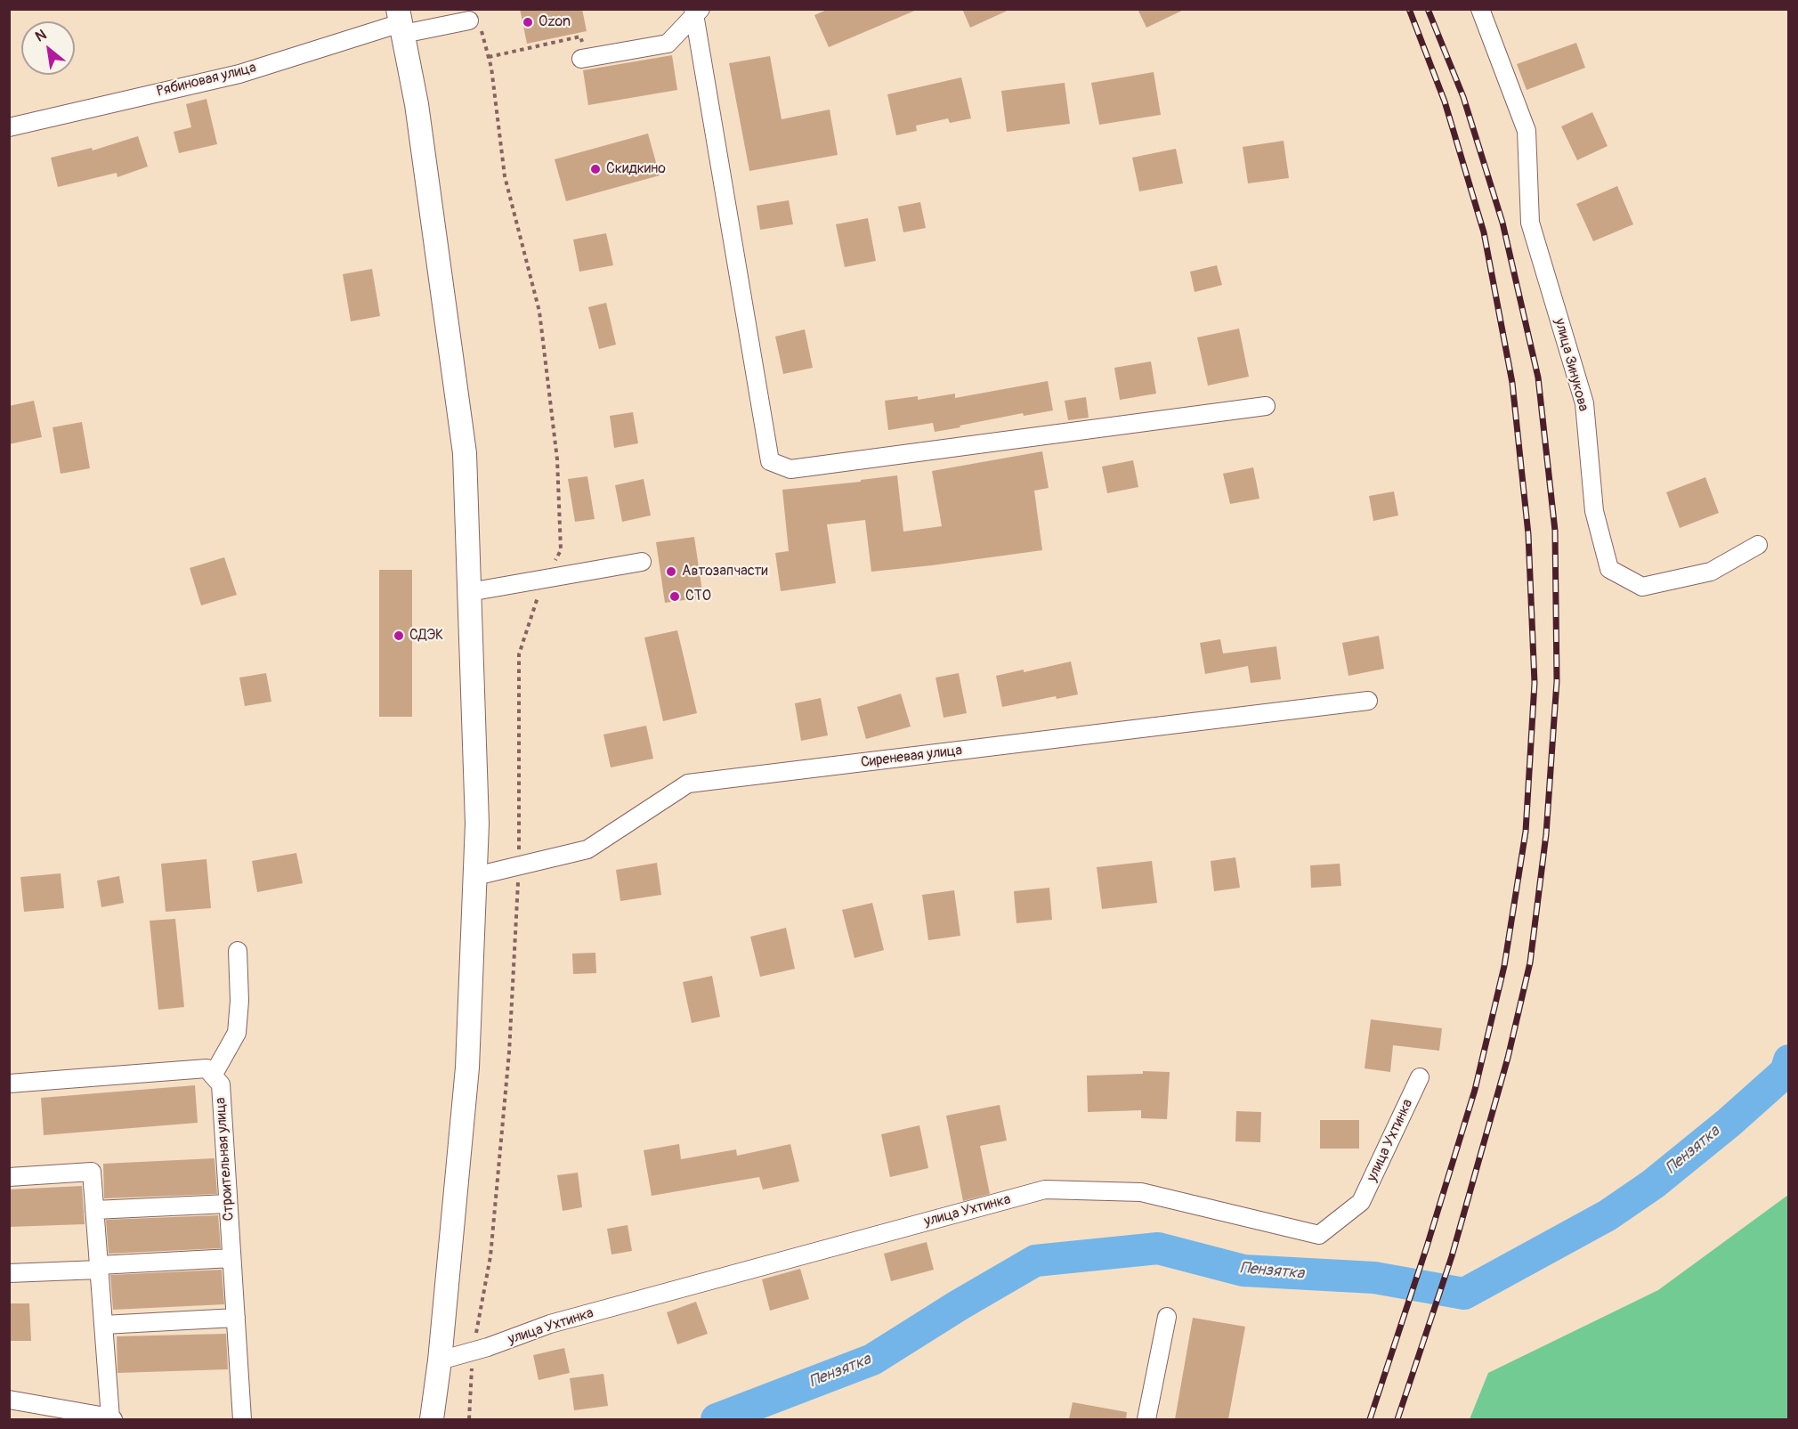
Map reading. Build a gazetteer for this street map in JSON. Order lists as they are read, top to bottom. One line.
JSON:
{"streets":{"street":["Рябиновая улица","улица Зинукова","Сиреневая улица","улица Ухтинка","Строительная улица"]},"water":["Пензятка"],"places":["Ozon","Скидкино","Автозапчасти","СТО","СДЭК"],"north":"top left"}
